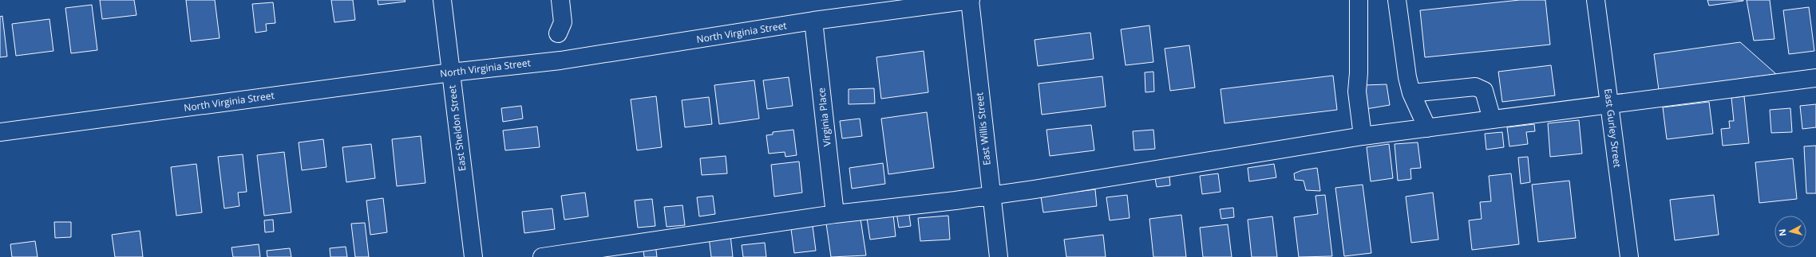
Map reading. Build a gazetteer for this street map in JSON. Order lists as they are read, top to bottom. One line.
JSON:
{"streets":{"street":["North Virginia Street","Virginia Place","East Sheldon Street","East Gurley Street","East Willis Street"]},"crossings":[["North Virginia Street","Virginia Place"],["North Virginia Street","East Sheldon Street"],["North Virginia Street","East Willis Street"]],"north":"left"}
